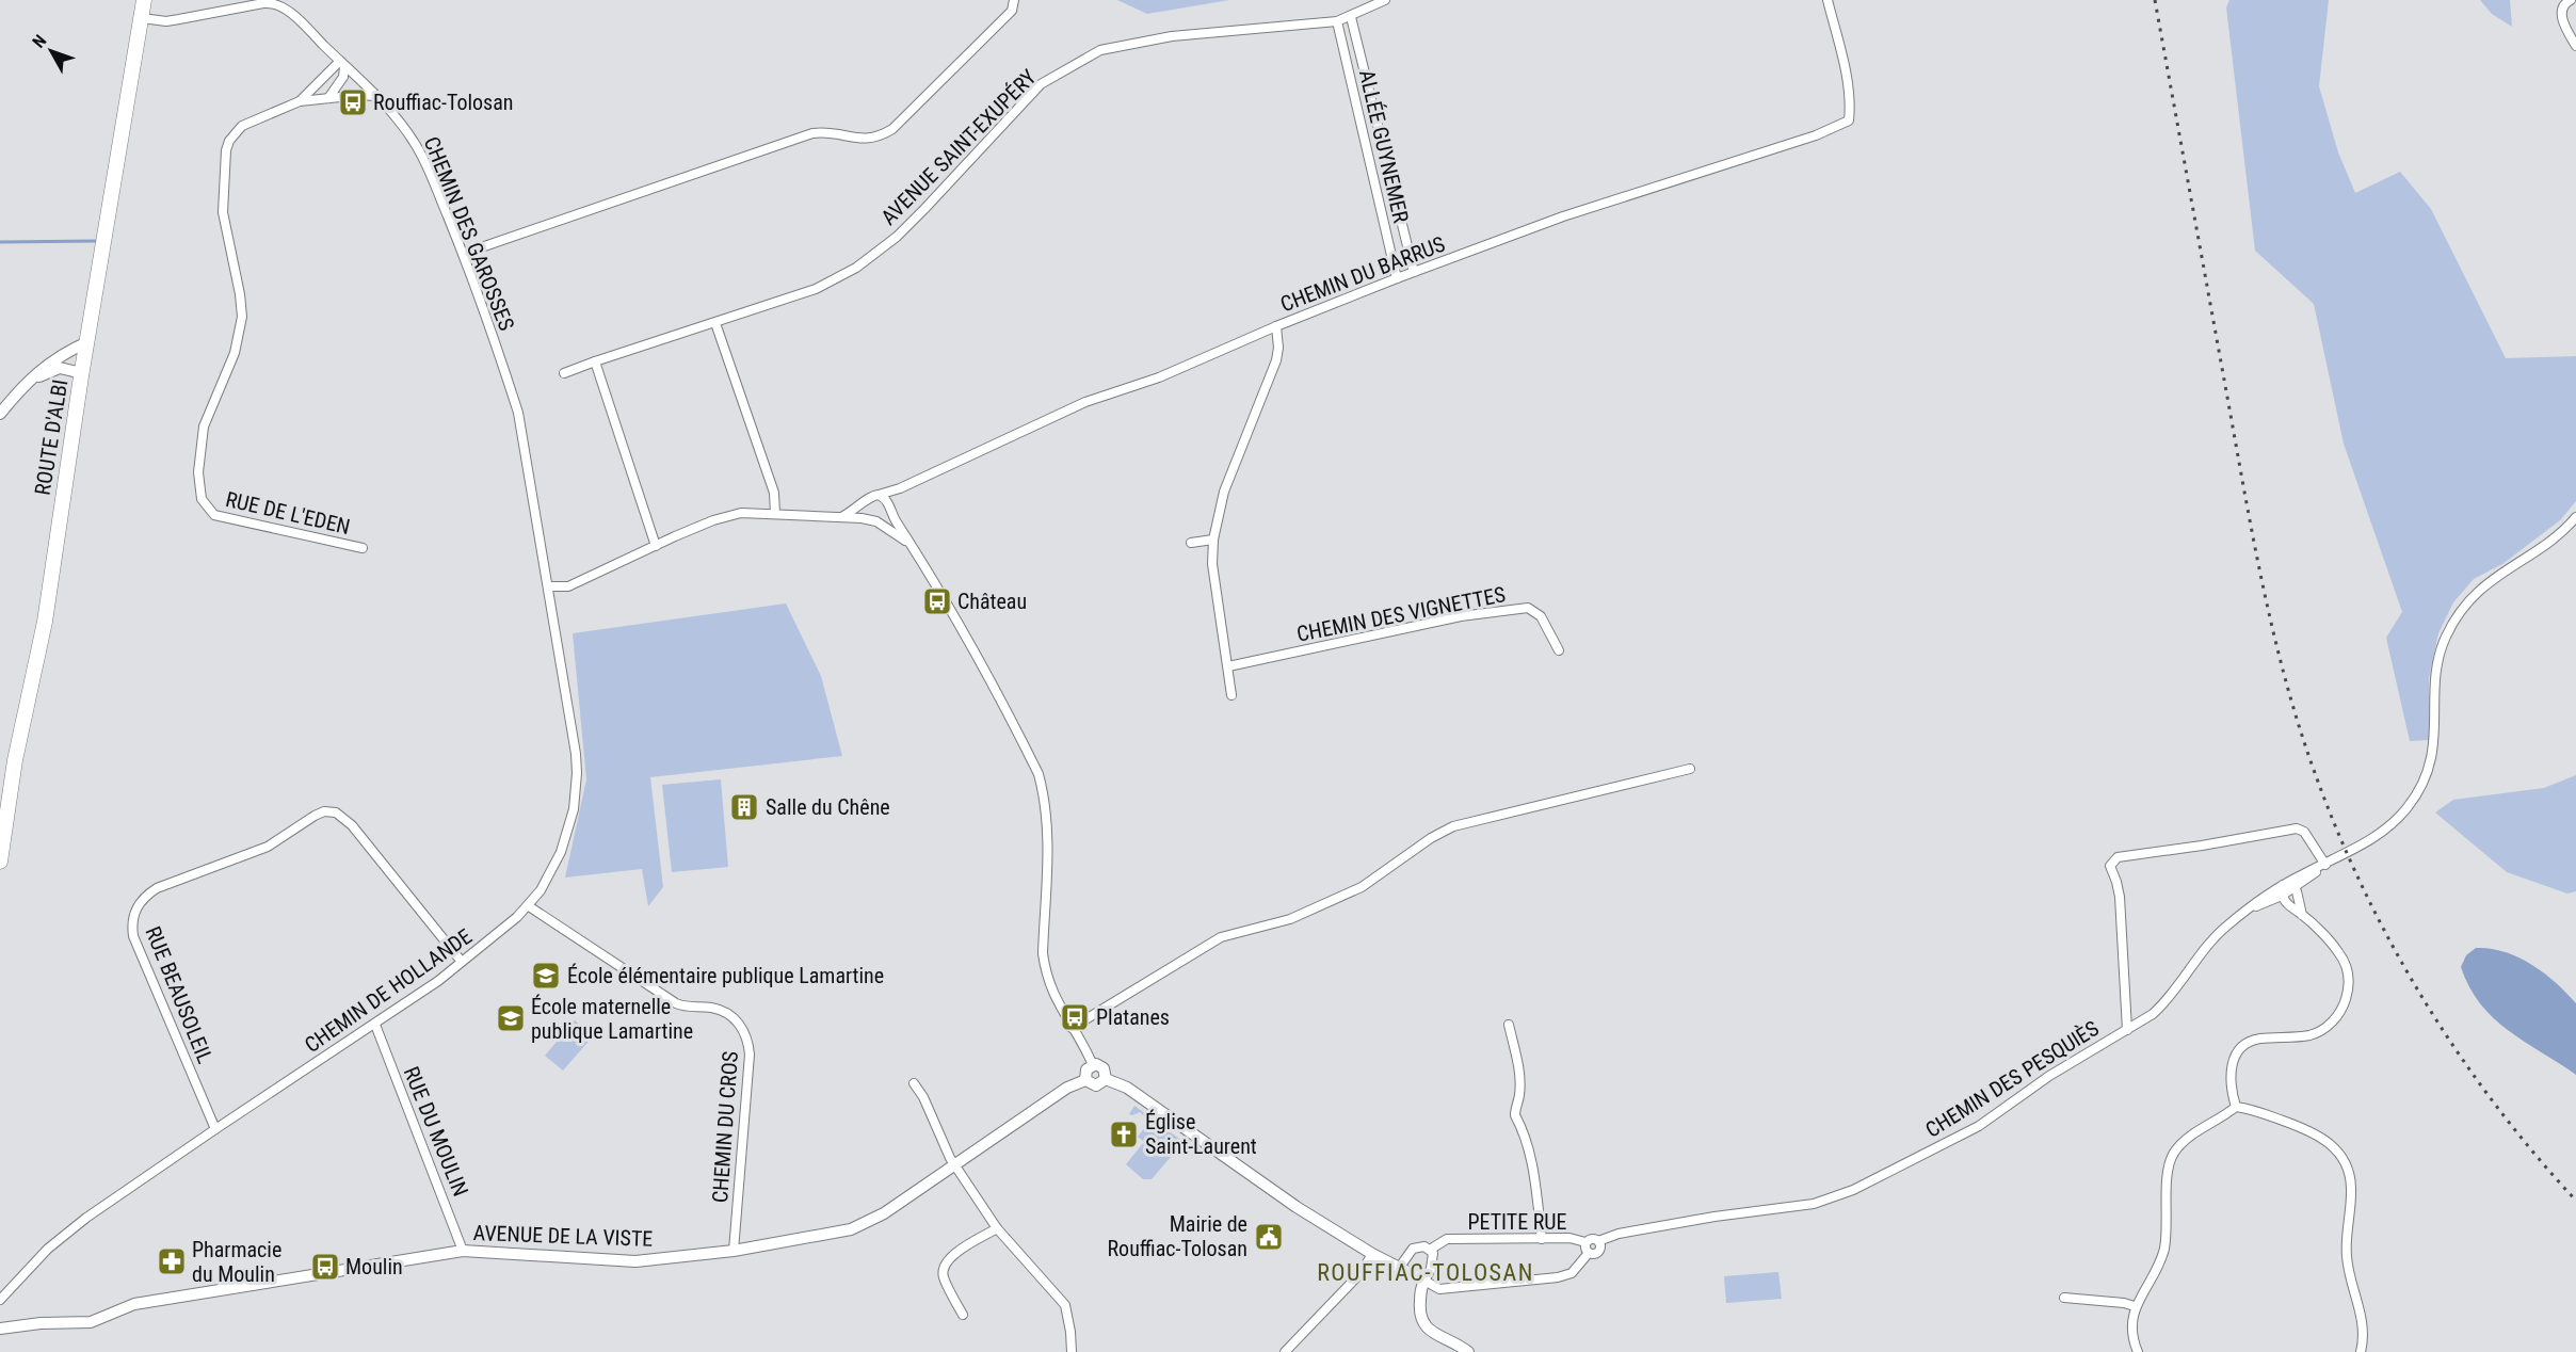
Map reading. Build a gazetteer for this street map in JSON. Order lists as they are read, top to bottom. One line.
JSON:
{"streets":{"main road":["ROUTE D'ALBI"],"street":["ALLÉE GUYNEMER","AVENUE SAINT-EXUPÉRY","CHEMIN DES GAROSSES","CHEMIN DU BARRUS","RUE DE L'EDEN","CHEMIN DES VIGNETTES","CHEMIN DE HOLLANDE","RUE BEAUSOLEIL","CHEMIN DES PESQUIÈS","CHEMIN DU CROS","RUE DU MOULIN","PETITE RUE","AVENUE DE LA VISTE"]},"crossings":[["ALLÉE GUYNEMER","AVENUE SAINT-EXUPÉRY"],["ALLÉE GUYNEMER","CHEMIN DU BARRUS"],["CHEMIN DES GAROSSES","ROUTE D'ALBI"],["CHEMIN DES GAROSSES","RUE DE L'EDEN"],["CHEMIN DES GAROSSES","CHEMIN DE HOLLANDE"],["CHEMIN DE HOLLANDE","RUE BEAUSOLEIL"],["CHEMIN DE HOLLANDE","CHEMIN DU CROS"],["CHEMIN DE HOLLANDE","RUE DU MOULIN"],["CHEMIN DES PESQUIÈS","PETITE RUE"],["CHEMIN DU CROS","AVENUE DE LA VISTE"],["RUE DU MOULIN","AVENUE DE LA VISTE"]],"districts":["ROUFFIAC-TOLOSAN"],"places":{"bus stop":["Rouffiac-Tolosan","Château","Platanes","Moulin"],"building":["Salle du Chêne"],"school or university":["École élémentaire publique Lamartine","École maternelle publique Lamartine"],"church":["Église Saint-Laurent"],"public building":["Mairie de Rouffiac-Tolosan"],"pharmacy":["Pharmacie du Moulin"]},"north":"top left"}
